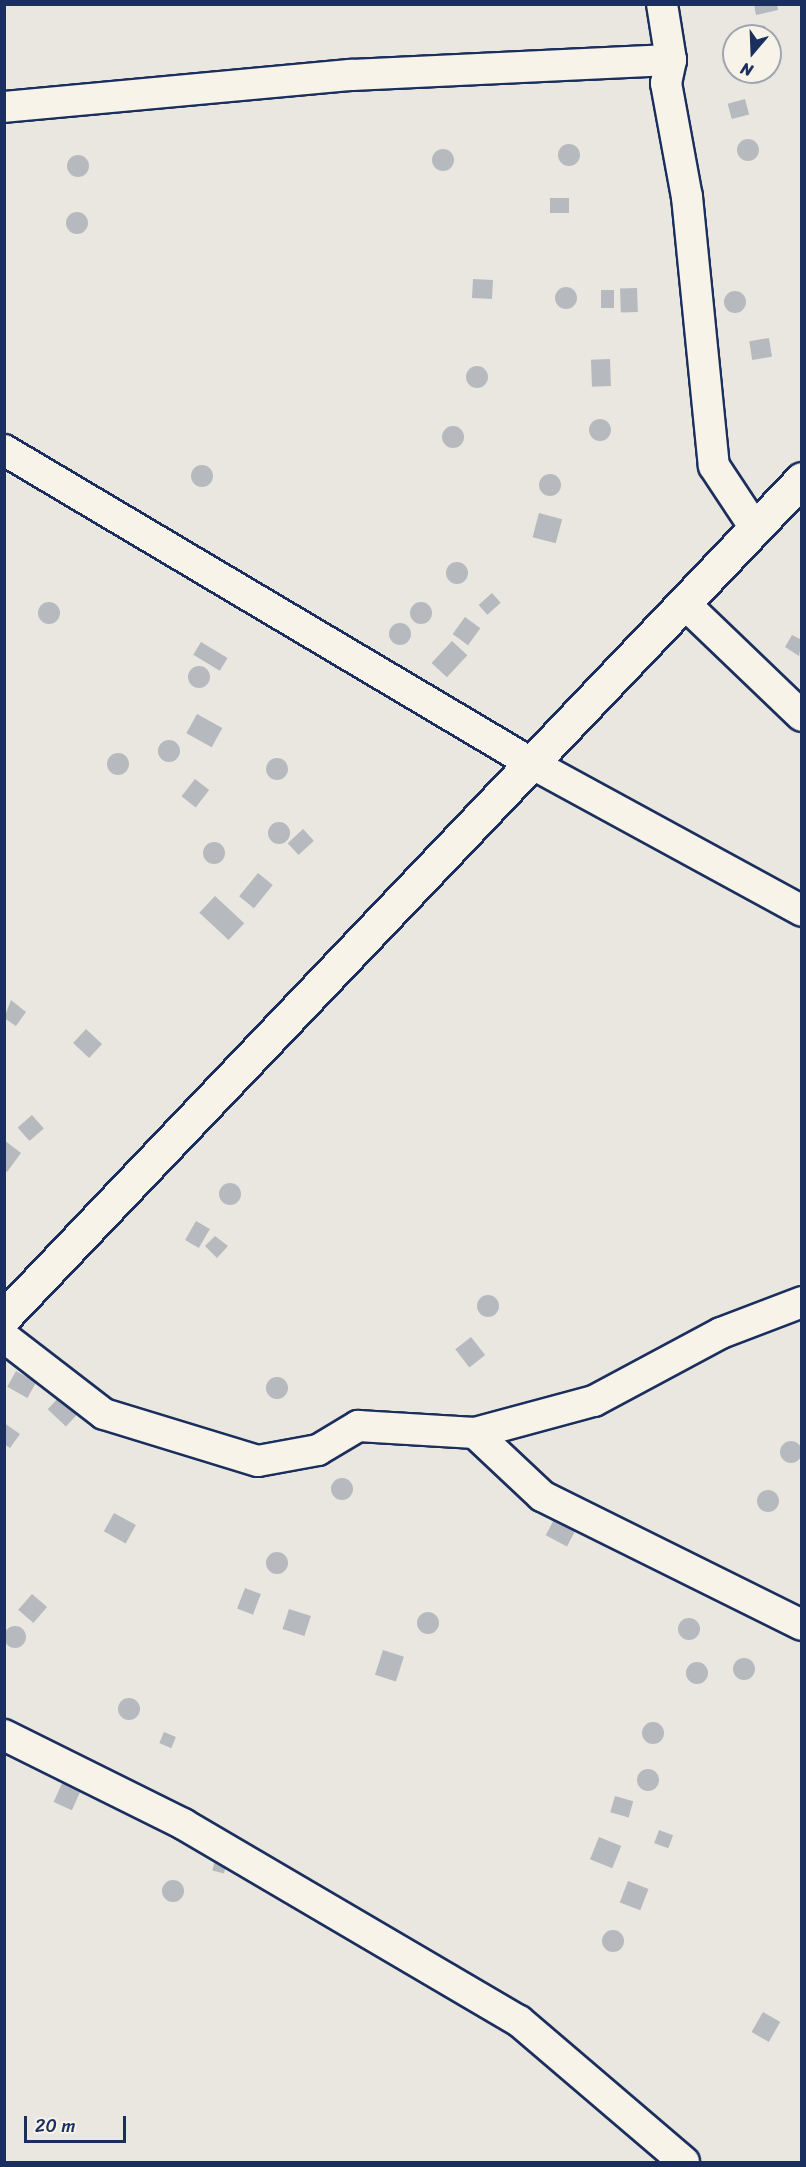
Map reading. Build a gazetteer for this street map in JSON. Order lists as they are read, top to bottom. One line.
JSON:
{"scale_bar":"20 m","north":"bottom"}
